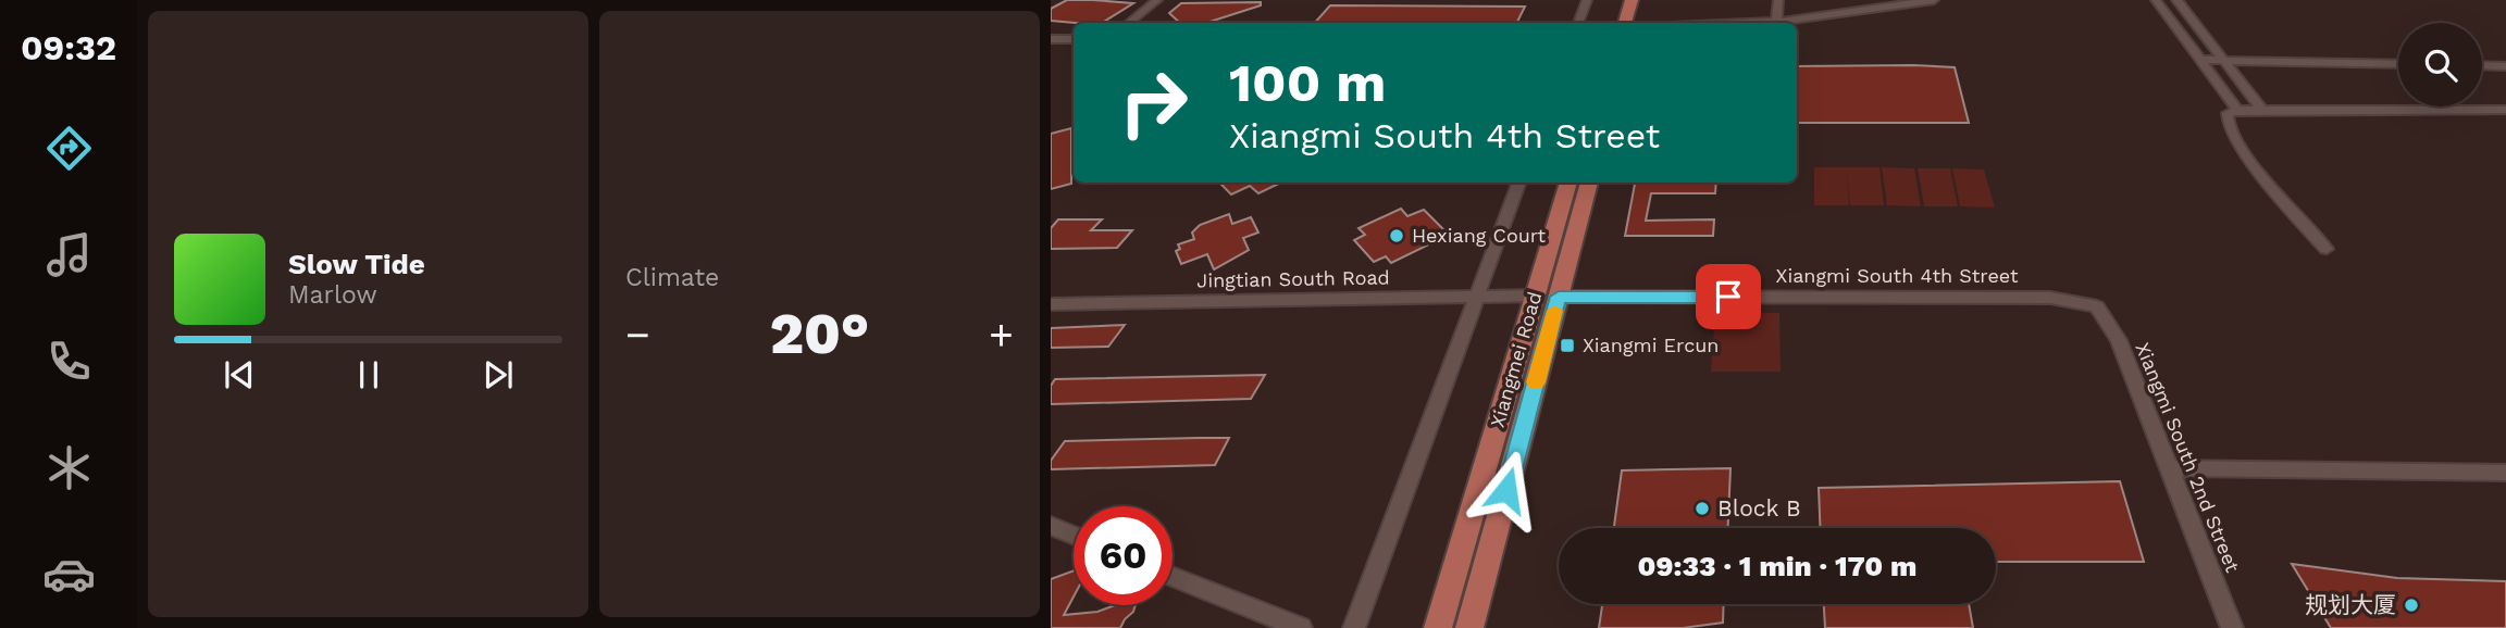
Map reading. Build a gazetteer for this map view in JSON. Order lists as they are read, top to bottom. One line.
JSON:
{"streets":{"main road":["Xiangmei Road"],"street":["Xiangmi South 4th Street","Jingtian South Road","Xiangmi South 2nd Street"]},"crossings":[["Xiangmi South 4th Street","Jingtian South Road"],["Xiangmi South 4th Street","Xiangmei Road"],["Xiangmi South 4th Street","Xiangmi South 2nd Street"],["Jingtian South Road","Xiangmei Road"]],"places":{"other":["Hexiang Court","Block B","规划大厦"],"transit":["Xiangmi Ercun"]},"page":{"tabs":"09:32","tile":"Climate","turn":["100 m","Xiangmi South 4th Street"],"song":["Slow Tide","Marlow"],"heat":["−","20°","+"],"limit":"60","trip":"09:33 · 1 min · 170 m"}}
